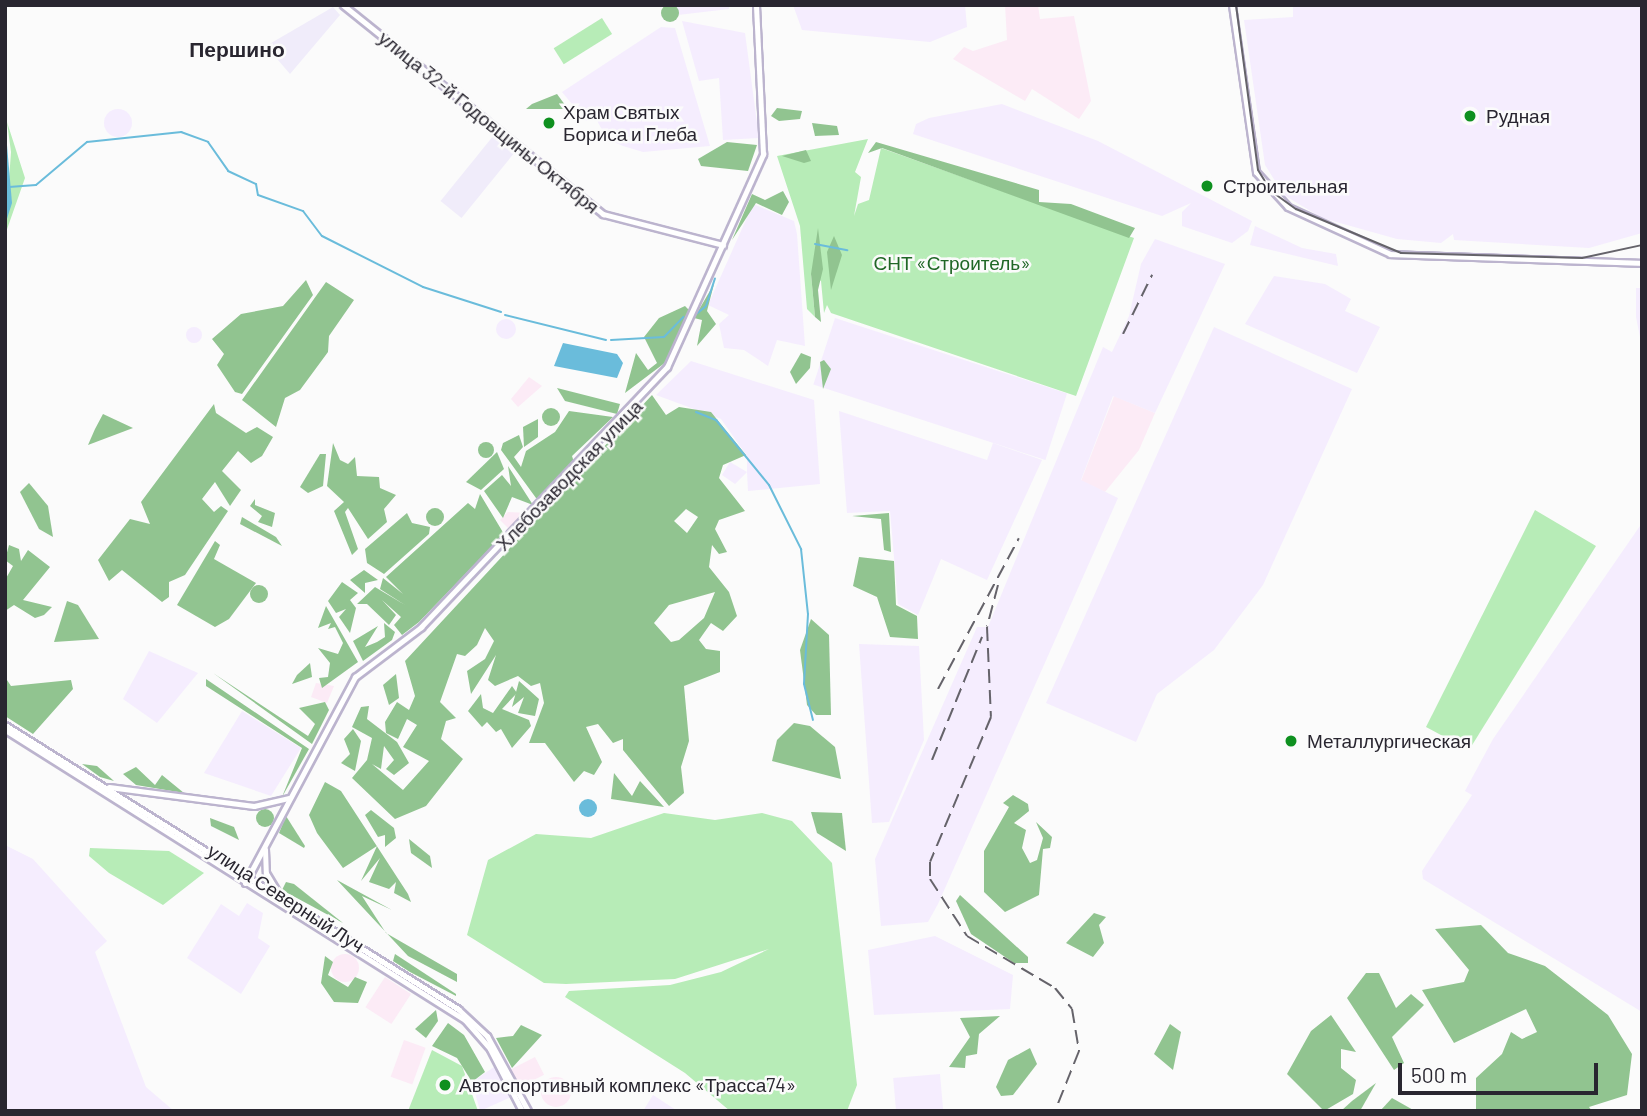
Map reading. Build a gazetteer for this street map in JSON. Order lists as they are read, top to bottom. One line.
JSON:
{"streets":{"main road":["улица 32-й Годовщины Октября","Хлебозаводская улица","улица Северный Луч"]},"crossings":[["улица 32-й Годовщины Октября","Хлебозаводская улица"],["Хлебозаводская улица","улица Северный Луч"]],"districts":["Першино"],"parks":["СНТ «Строитель»"],"places":["Рудная","Храм Святых Бориса и Глеба","Строительная","Металлургическая","Автоспортивный комплекс «Трасса74»"],"scale_bar":"500 m"}
